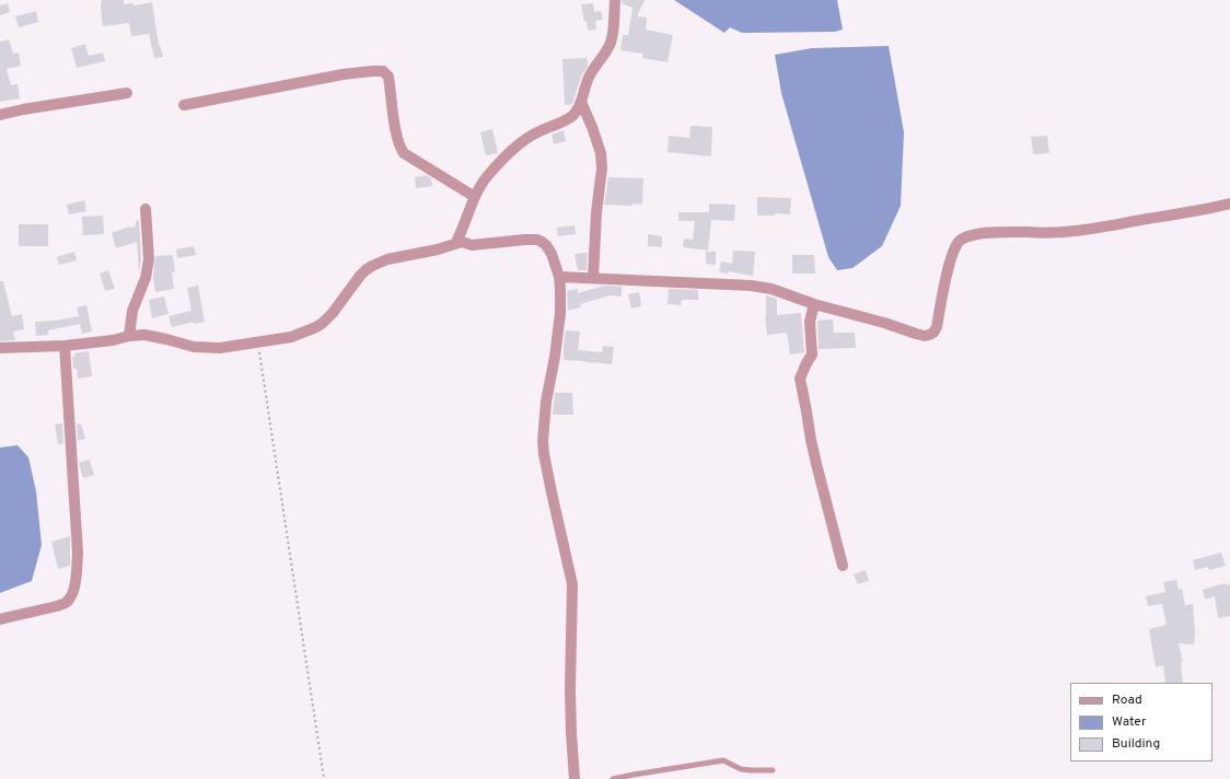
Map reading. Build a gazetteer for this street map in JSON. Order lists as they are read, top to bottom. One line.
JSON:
{"legend":["Road","Water","Building"]}
